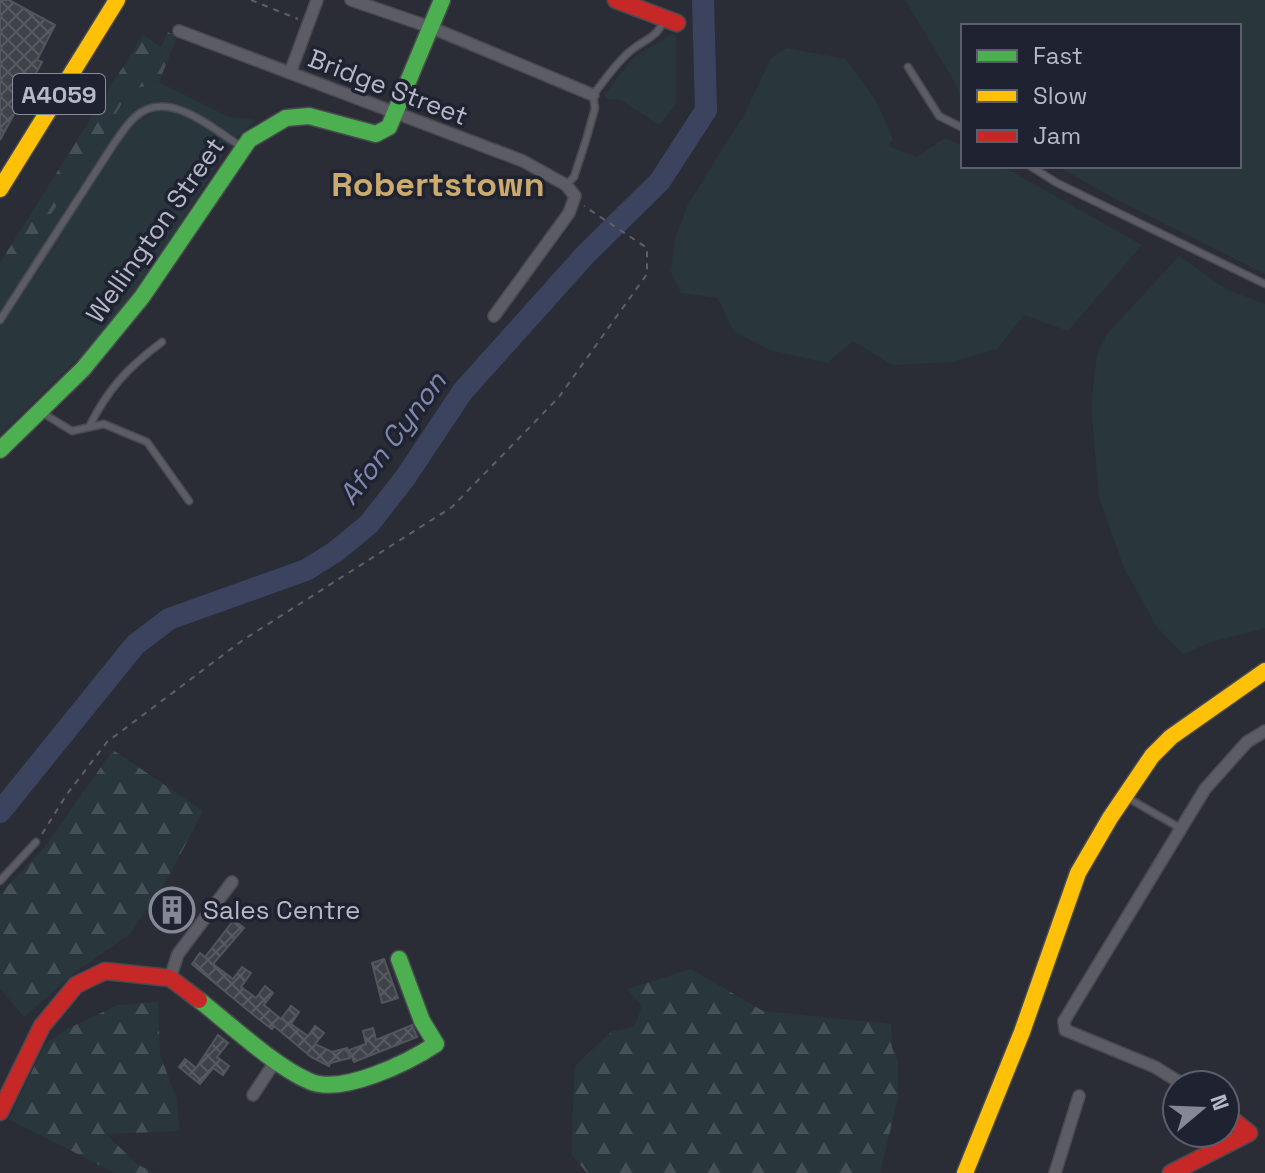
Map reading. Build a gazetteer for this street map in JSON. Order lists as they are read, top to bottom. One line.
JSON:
{"streets":{"street":["Bridge Street","A4059","Wellington Street"]},"crossings":[["Bridge Street","Wellington Street"]],"districts":["Robertstown"],"water":["Afon Cynon"],"places":{"building":["Sales Centre"]},"legend":["Fast","Slow","Jam"],"north":"right"}
